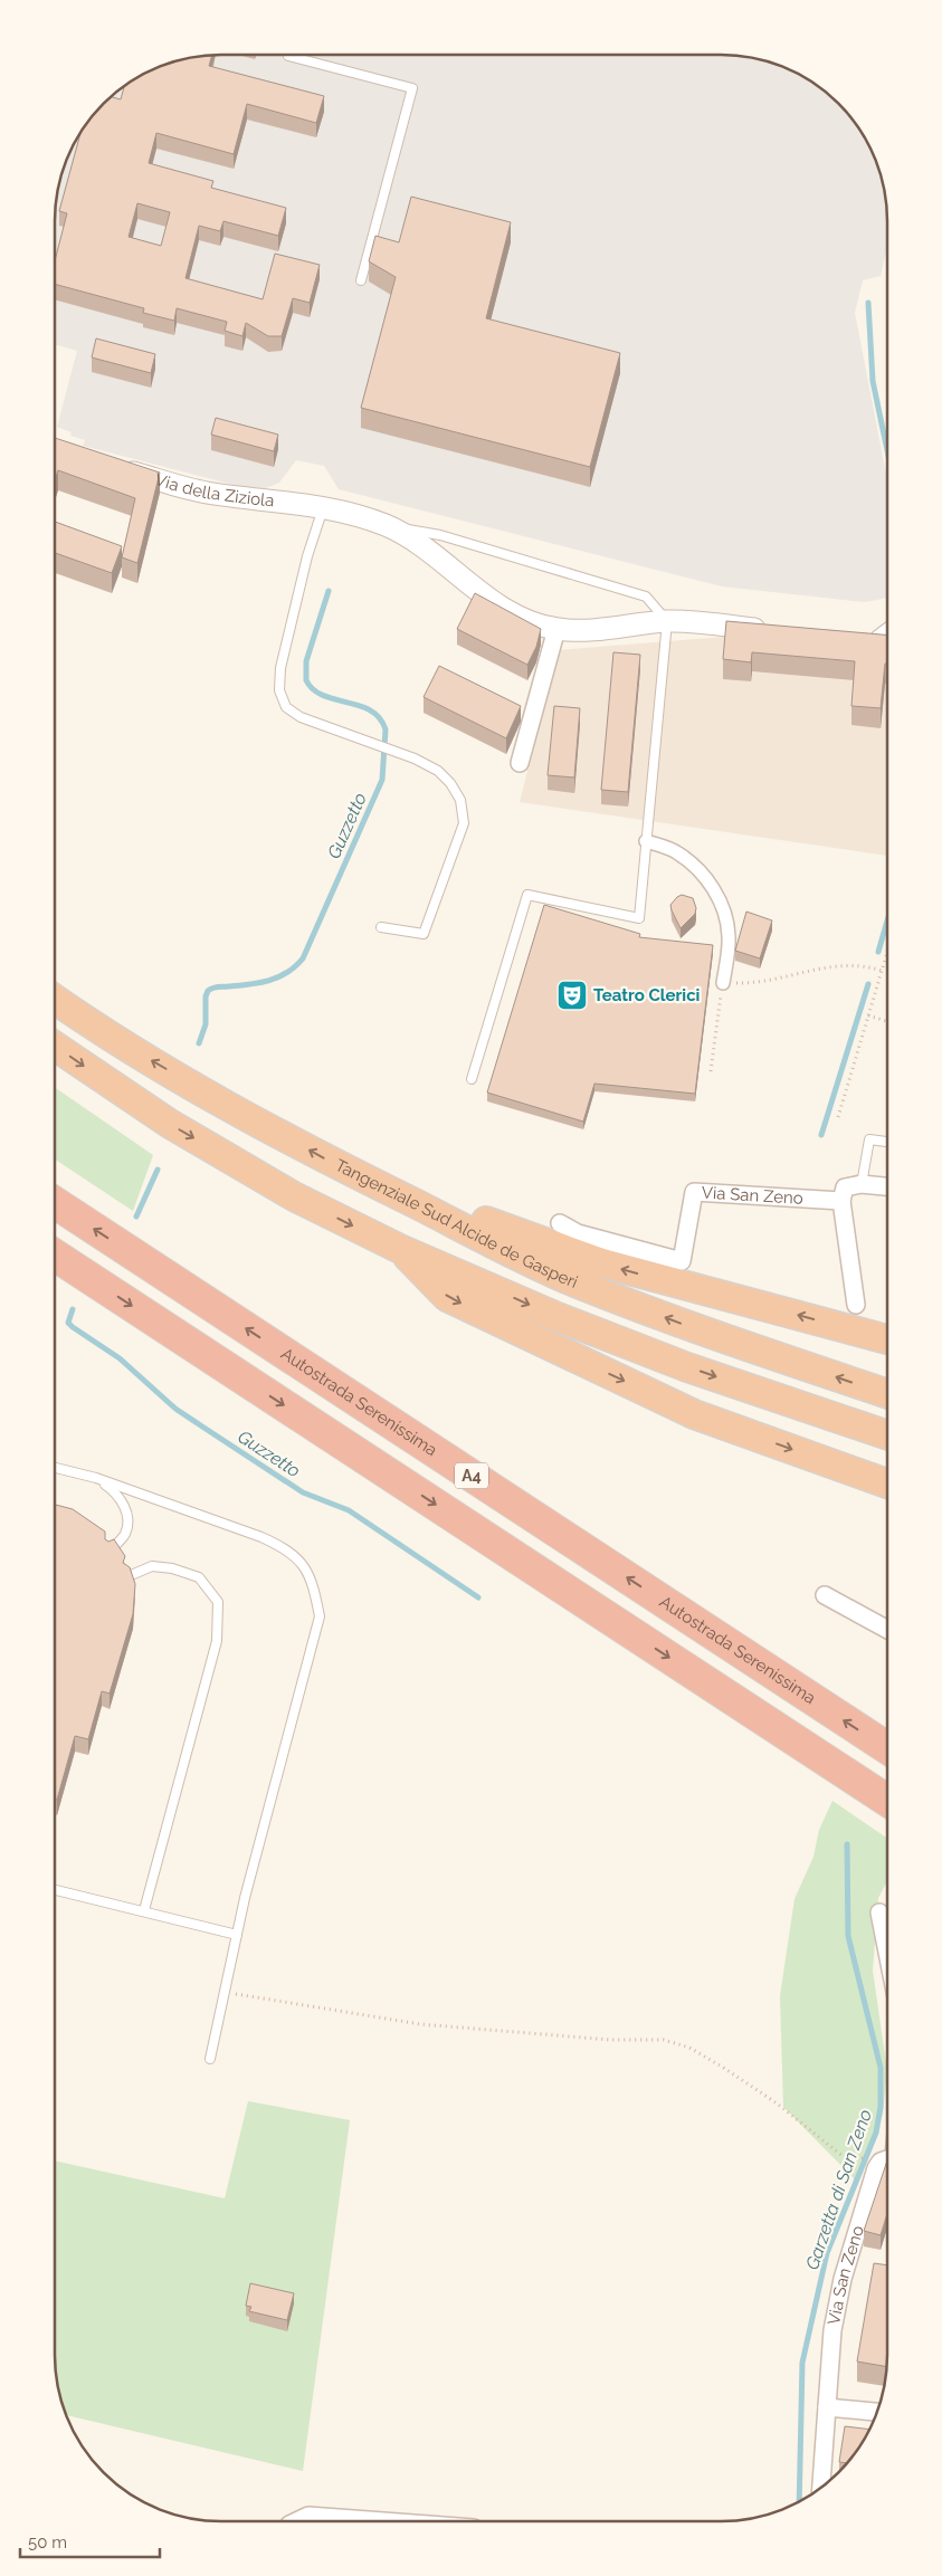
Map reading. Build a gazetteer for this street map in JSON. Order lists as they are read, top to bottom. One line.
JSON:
{"streets":{"highway":["Tangenziale Sud Alcide de Gasperi","Autostrada Serenissima","A4"],"street":["Via della Ziziola","Via San Zeno"]},"water":["Guzzetto","Garzetta di San Zeno"],"places":{"theatre":["Teatro Clerici"]},"scale_bar":"50 m"}
